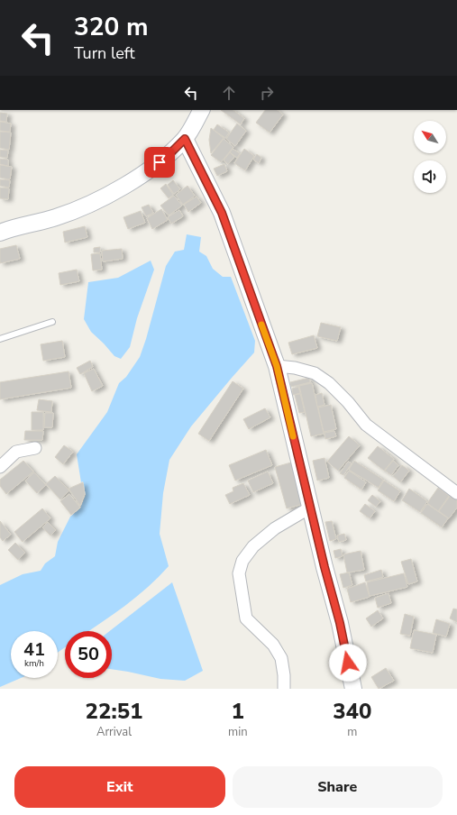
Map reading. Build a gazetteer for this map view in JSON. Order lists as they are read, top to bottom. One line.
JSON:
{"north":"top left","page":{"turn":["320 m","Turn left"],"speed":"41 km/h","limit":"50","eta":["22:51","Arrival","1","min","340","m"],"buttons":["Exit","Share"]}}
